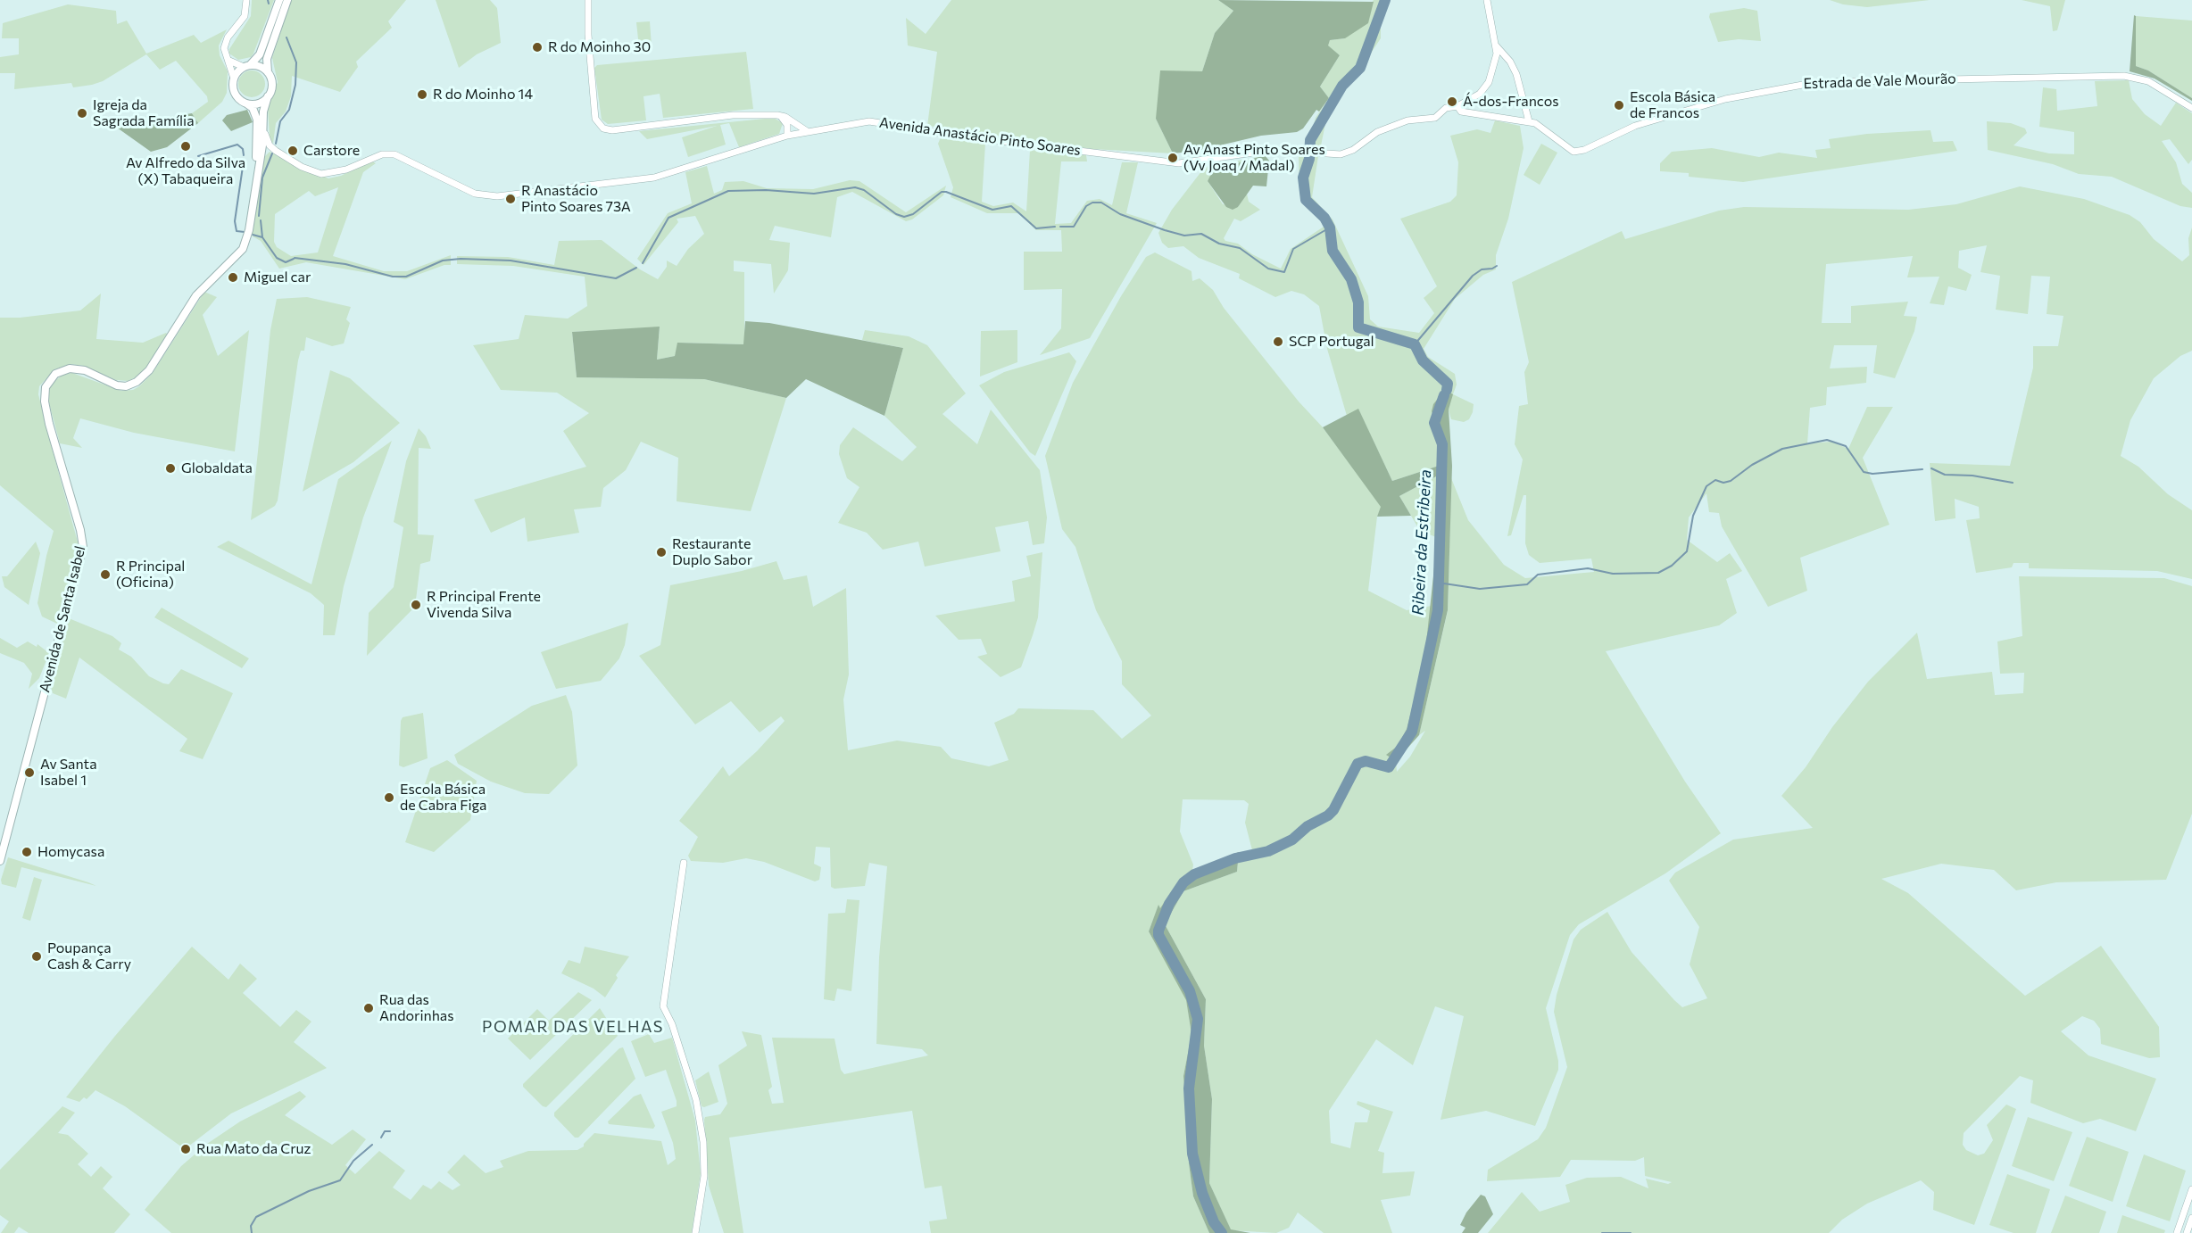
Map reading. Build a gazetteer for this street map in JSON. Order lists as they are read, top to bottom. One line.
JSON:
{"streets":{"main road":["Avenida de Santa Isabel"],"street":["Estrada de Vale Mourão","Avenida Anastácio Pinto Soares"]},"districts":["POMAR DAS VELHAS"],"water":["Ribeira da Estribeira"],"places":["R do Moinho 30","R do Moinho 14","Á-dos-Francos","Escola Básica de Francos","Igreja da Sagrada Família","Av Alfredo da Silva (X) Tabaqueira","Carstore","Av Anast Pinto Soares (Vv Joaq / Madal)","R Anastácio Pinto Soares 73A","Miguel car","SCP Portugal","Globaldata","Restaurante Duplo Sabor","R Principal (Oficina)","R Principal Frente Vivenda Silva","Av Santa Isabel 1","Escola Básica de Cabra Figa","Homycasa","Poupança Cash & Carry","Rua das Andorinhas","Rua Mato da Cruz"]}
